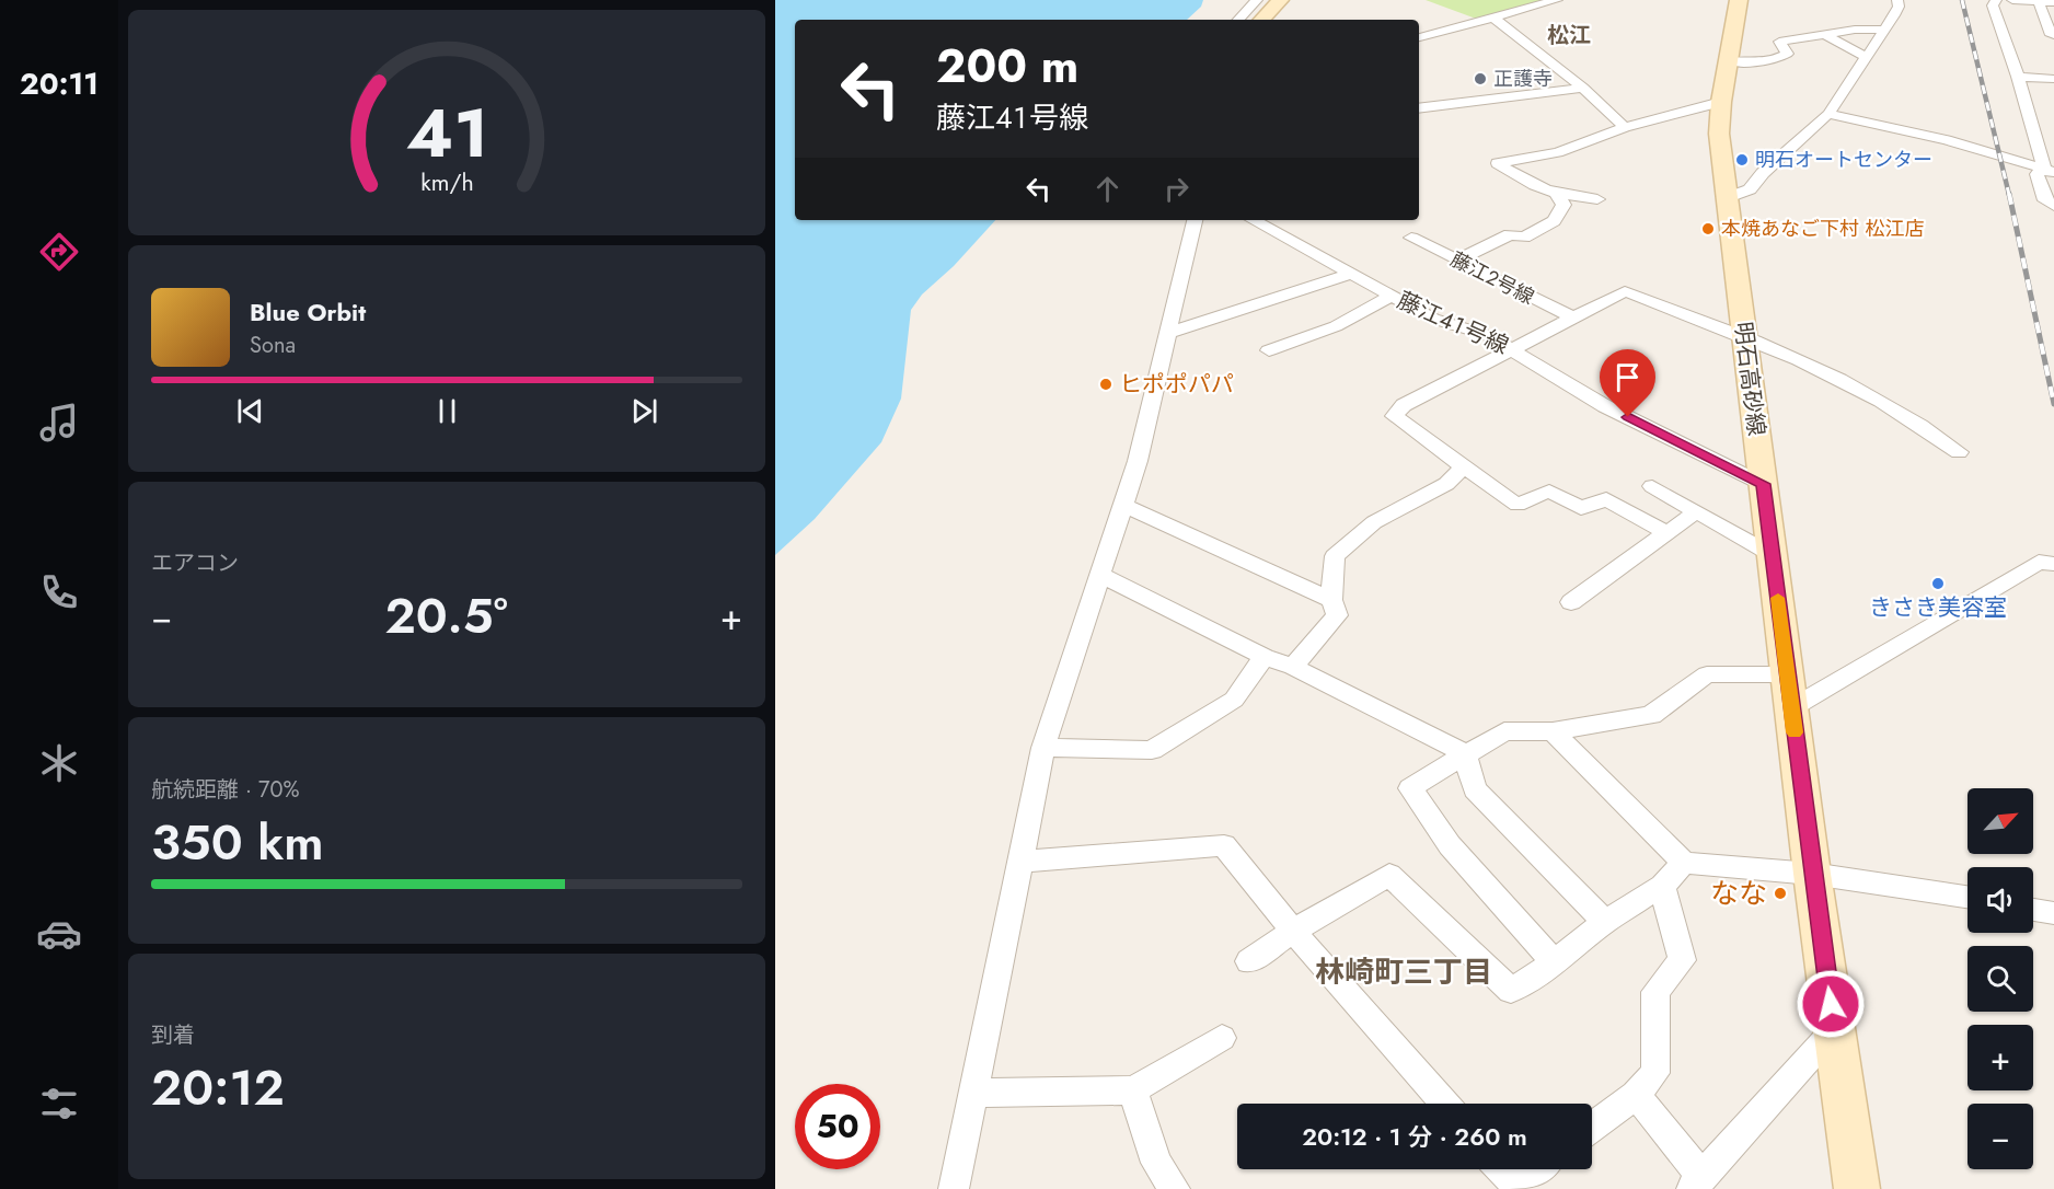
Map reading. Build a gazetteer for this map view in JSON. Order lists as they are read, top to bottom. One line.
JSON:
{"streets":{"main road":["明石高砂線"],"street":["藤江２号線","藤江４１号線"]},"crossings":[["藤江４１号線","明石高砂線"]],"districts":["松江","林崎町三丁目"],"places":["正護寺","明石オートセンター","本焼あなご下村 松江店","ヒポポパパ","きさき美容室","なな"],"north":"top right","page":{"tabs":"20:11","turn":["200 m","藤江４１号線"],"song":["Blue Orbit","Sona"],"tile":["エアコン",["航続距離 · 70%","350 km"],["到着","20:12"]],"heat":["−","20.5°","+"],"map_buttons":["+","−"],"limit":"50","trip":"20:12 · 1 分 · 260 m","gauge":["41","km/h"]}}
